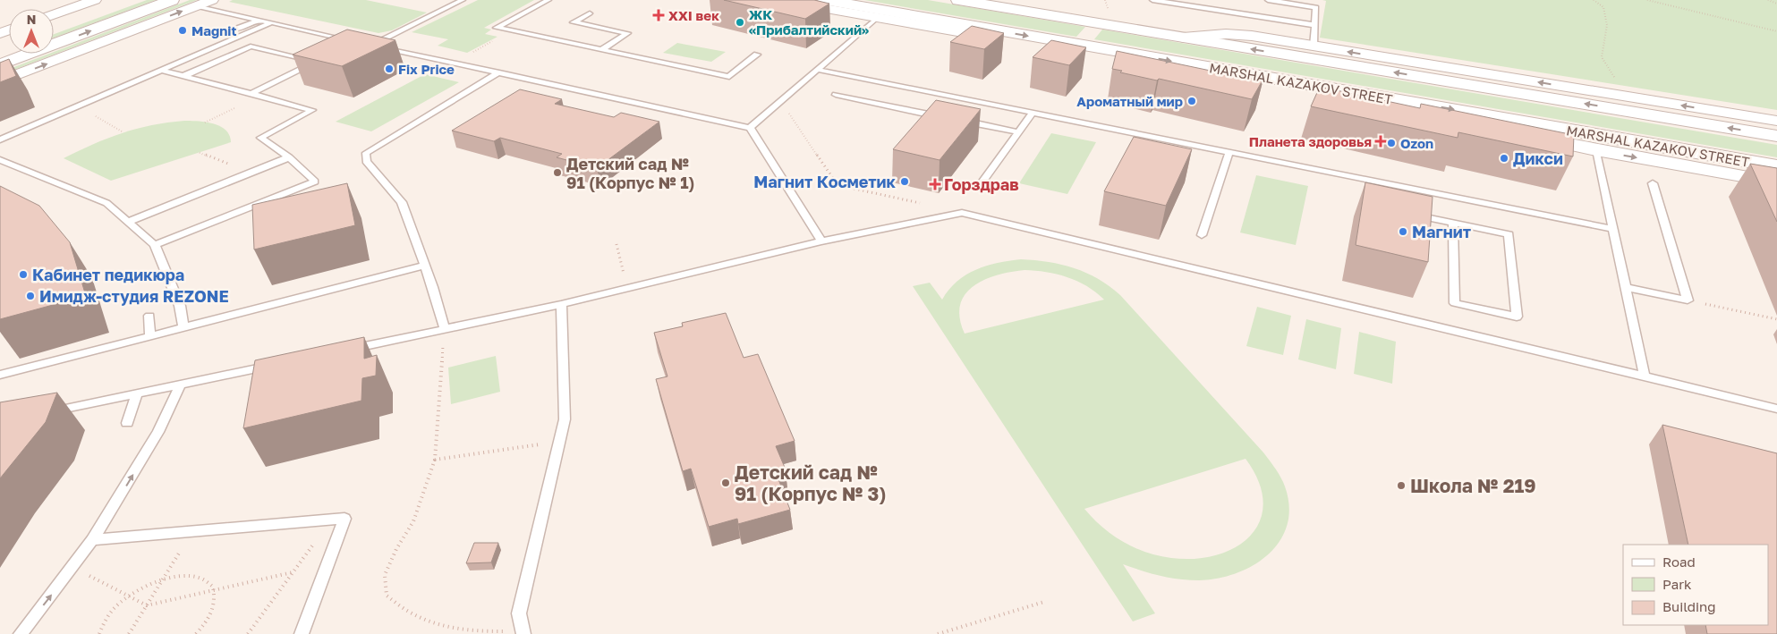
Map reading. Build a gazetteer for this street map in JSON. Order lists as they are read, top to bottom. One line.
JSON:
{"streets":{"street":["MARSHAL KAZAKOV STREET"]},"places":{"health":["XXI век","Планета здоровья","Горздрав"],"other":["ЖК «Прибалтийский»","Magnit","Fix Price","Ароматный мир","Ozon","Дикси","Детский сад № 91 (Корпус № 1)","Магнит Косметик","Магнит","Кабинет педикюра","Имидж-студия REZONE","Детский сад № 91 (Корпус № 3)","Школа № 219"]},"legend":["Road","Park","Building"],"north":"top"}
